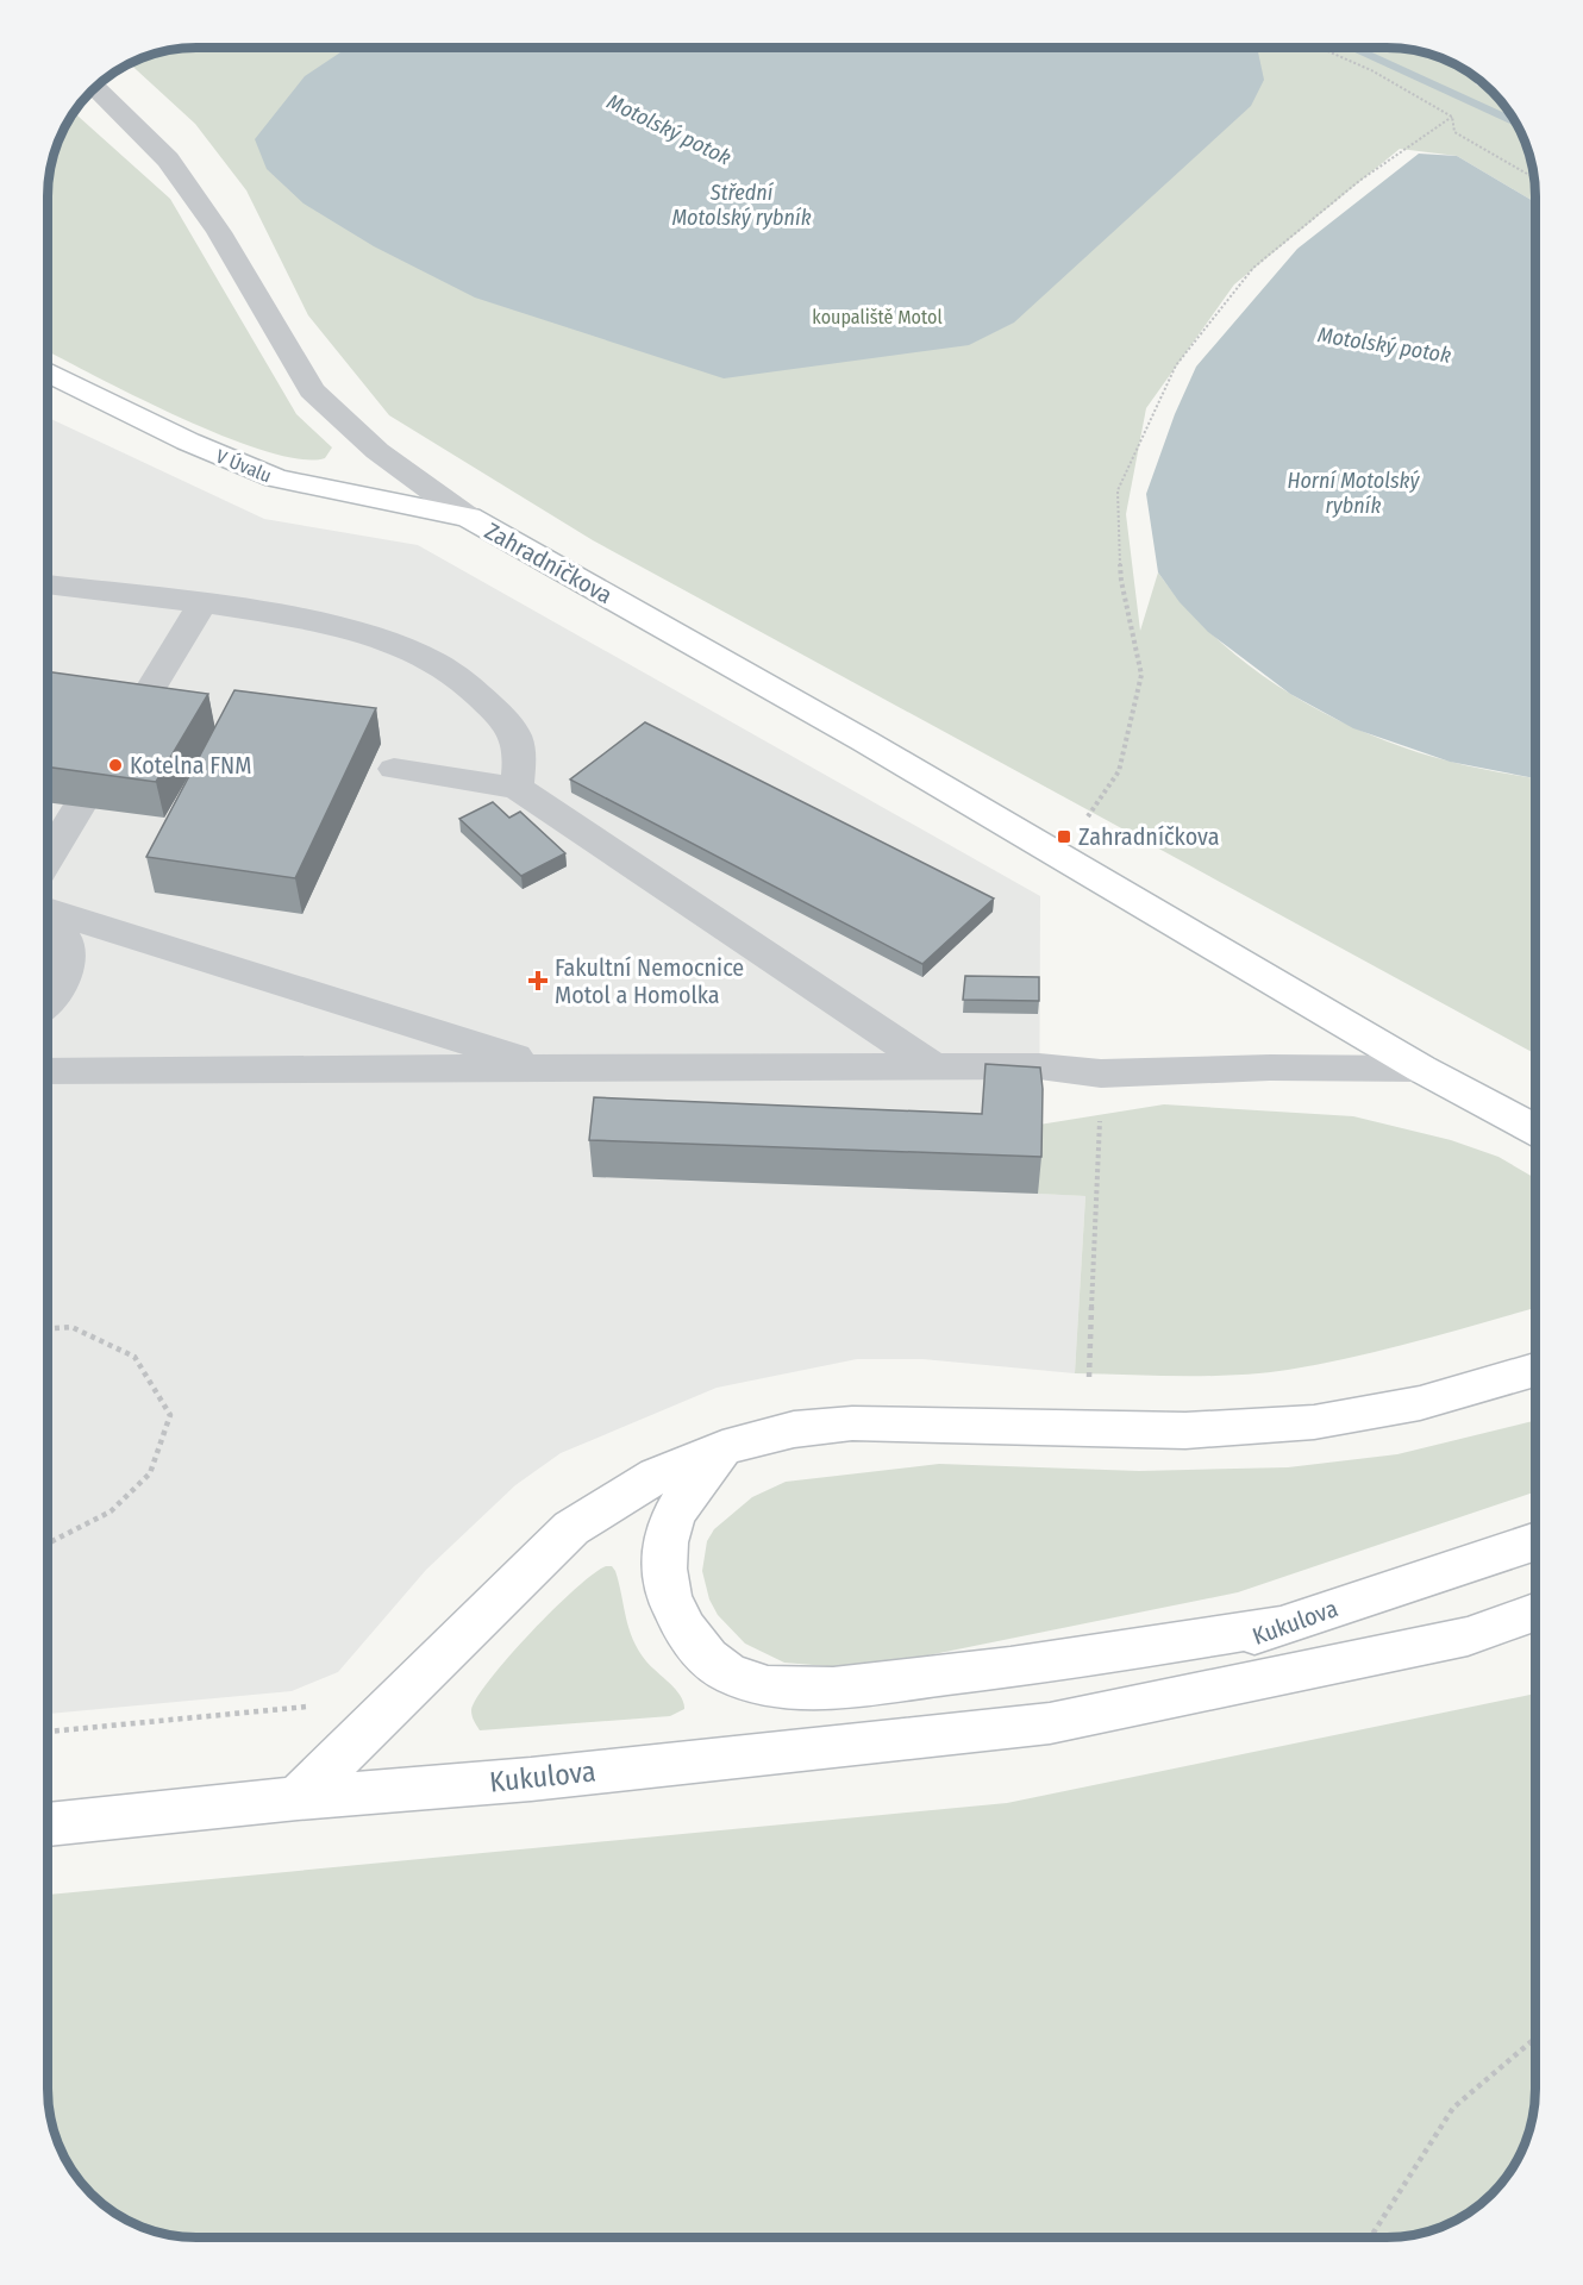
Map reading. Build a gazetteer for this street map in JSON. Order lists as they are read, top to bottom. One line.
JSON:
{"streets":{"main road":["V Úvalu","Zahradníčkova","Kukulova"]},"crossings":[["V Úvalu","Zahradníčkova"]],"water":["Motolský potok","Střední Motolský rybník","Horní Motolský rybník"],"parks":["koupaliště Motol"],"places":{"other":["Kotelna FNM"],"transit":["Zahradníčkova"],"health":["Fakultní Nemocnice Motol a Homolka"]}}
